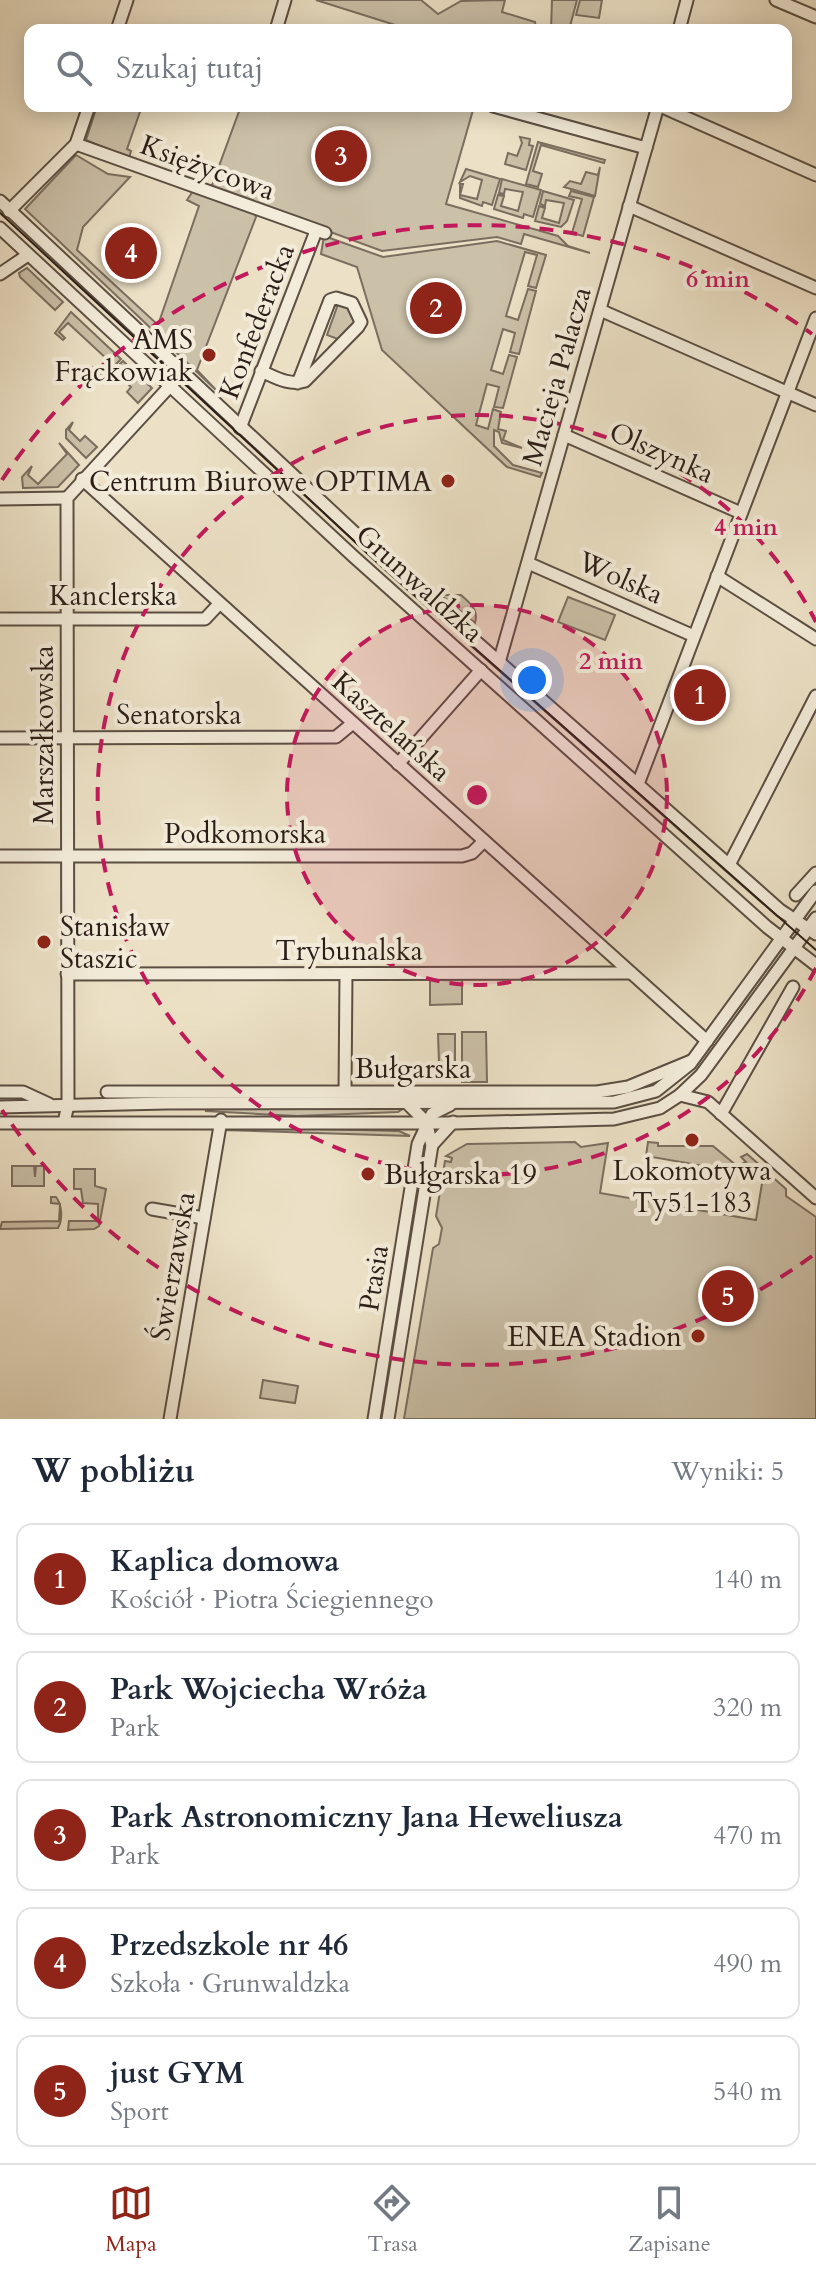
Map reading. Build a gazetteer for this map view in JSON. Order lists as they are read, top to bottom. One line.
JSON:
{"streets":{"street":["Księżycowa","Konfederacka","Macieja Palacza","Olszynka","Wolska","Grunwaldzka","Kanclerska","Senatorska","Kasztelańska","Marszałkowska","Podkomorska","Trybunalska","Bułgarska","Świerzawska","Ptasia"]},"crossings":[["Księżycowa","Konfederacka"],["Konfederacka","Grunwaldzka"],["Macieja Palacza","Olszynka"],["Macieja Palacza","Wolska"],["Macieja Palacza","Grunwaldzka"],["Grunwaldzka","Bułgarska"],["Kanclerska","Kasztelańska"],["Kanclerska","Marszałkowska"],["Senatorska","Kasztelańska"],["Senatorska","Marszałkowska"],["Kasztelańska","Podkomorska"],["Kasztelańska","Trybunalska"],["Kasztelańska","Bułgarska"],["Marszałkowska","Podkomorska"],["Marszałkowska","Trybunalska"],["Marszałkowska","Bułgarska"],["Bułgarska","Świerzawska"],["Bułgarska","Ptasia"]],"places":["AMS Frąckowiak","Centrum Biurowe OPTIMA","Stanisław Staszic","Lokomotywa Ty51-183","Bułgarska 19","ENEA Stadion"],"page":{"search":"Szukaj tutaj","pins":["3","4","2","1","5"],"heading":["W pobliżu","Wyniki: 5"],"list":[{"mark":"1","name":"Kaplica domowa","note":"Kościół · Piotra Ściegiennego","value":"140 m"},{"mark":"2","name":"Park Wojciecha Wróża","note":"Park","value":"320 m"},{"mark":"3","name":"Park Astronomiczny Jana Heweliusza","note":"Park","value":"470 m"},{"mark":"4","name":"Przedszkole nr 46","note":"Szkoła · Grunwaldzka","value":"490 m"},{"mark":"5","name":"just GYM","note":"Sport","value":"540 m"}],"nav":["Mapa","Trasa","Zapisane"]},"rings":["6 min","4 min","2 min"]}
